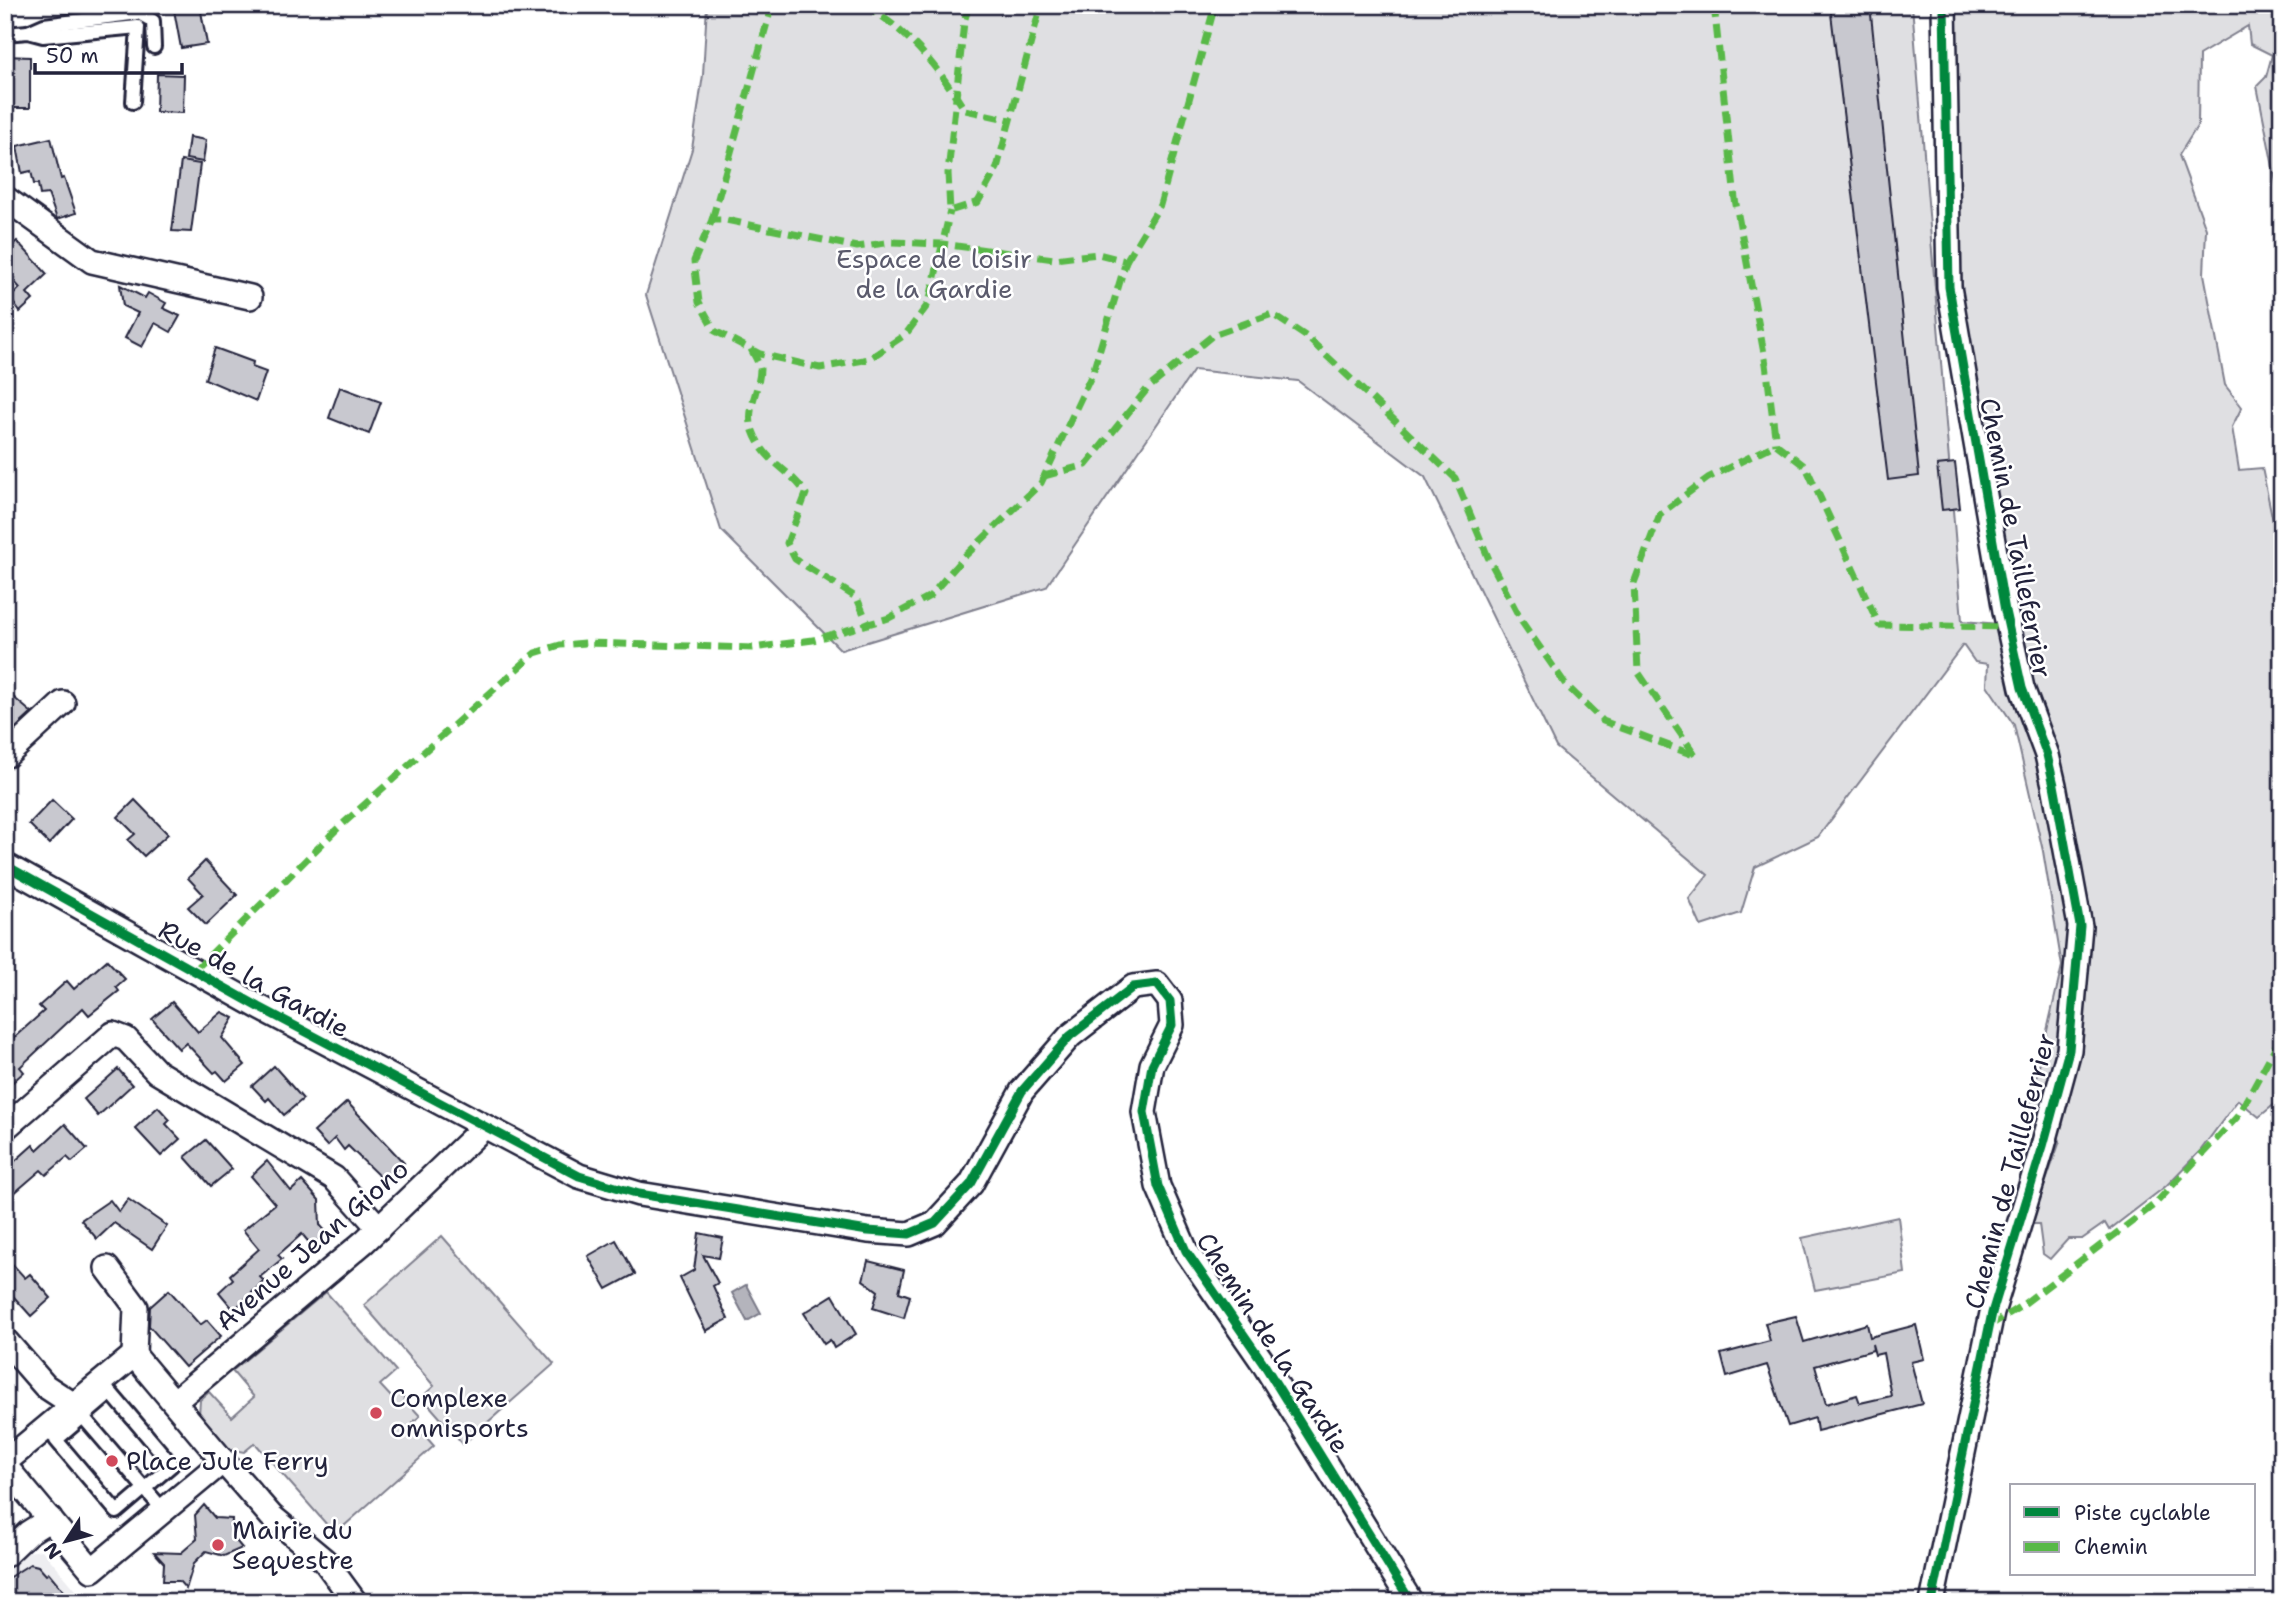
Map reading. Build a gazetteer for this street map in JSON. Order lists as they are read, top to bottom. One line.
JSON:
{"streets":{"street":["Chemin de Tailleferrier","Rue de la Gardie","Avenue Jean Giono","Chemin de la Gardie"]},"crossings":[["Rue de la Gardie","Avenue Jean Giono"],["Rue de la Gardie","Chemin de la Gardie"],["Avenue Jean Giono","Chemin de la Gardie"]],"parks":["Espace de loisir de la Gardie"],"places":["Complexe omnisports","Place Jule Ferry","Mairie du Sequestre"],"legend":["Piste cyclable","Chemin"],"scale_bar":"50 m","north":"bottom left"}
